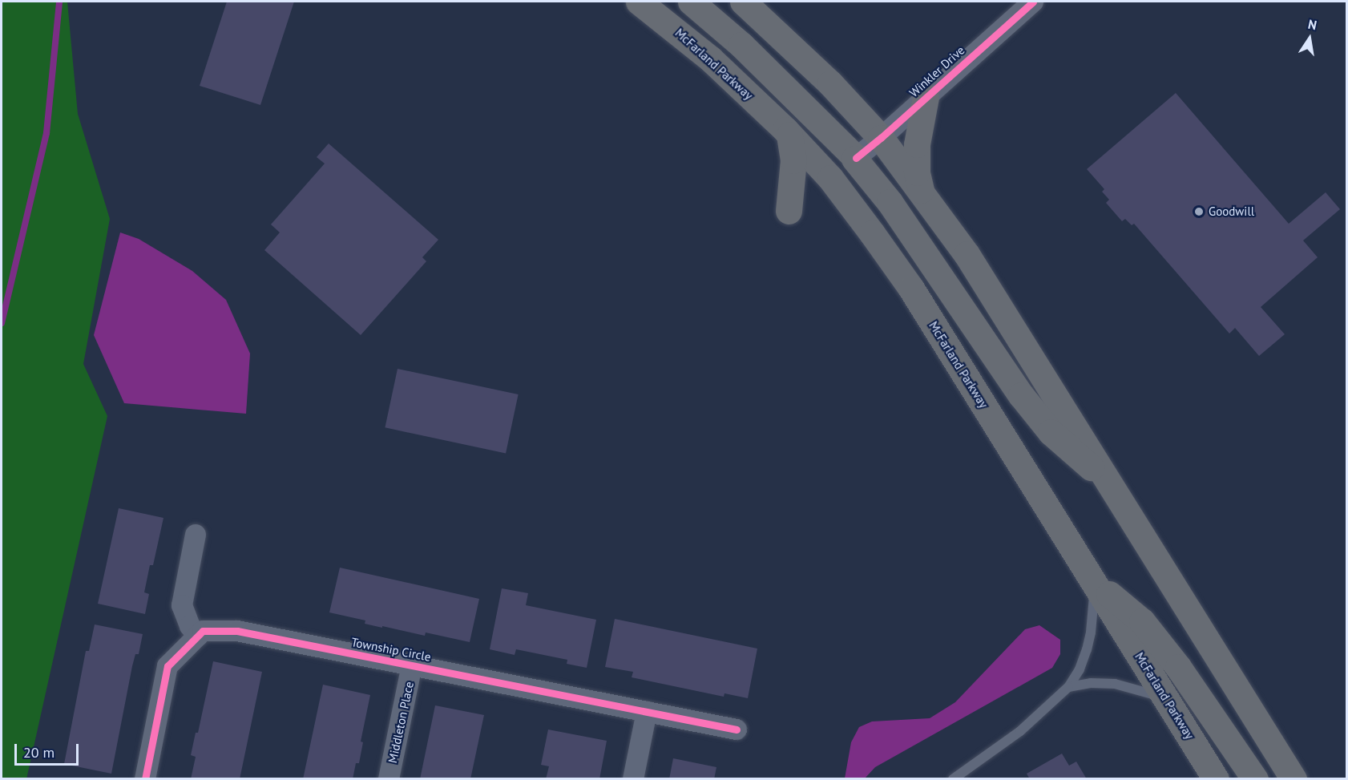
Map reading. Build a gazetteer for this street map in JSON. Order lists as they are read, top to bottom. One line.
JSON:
{"streets":{"main road":["McFarland Parkway"],"street":["Winkler Drive","Township Circle","Middleton Place"]},"crossings":[["Township Circle","Middleton Place"]],"places":["Goodwill"],"scale_bar":"20 m","north":"top"}
